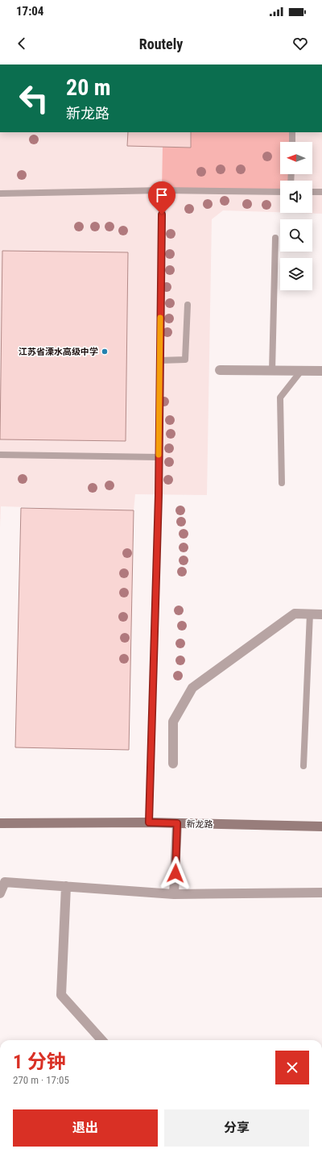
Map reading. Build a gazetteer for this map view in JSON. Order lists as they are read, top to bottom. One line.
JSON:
{"streets":{"street":["新龙路"]},"places":["江苏省溧水高级中学"],"north":"left","page":{"status":"17:04","header":"Routely","turn":["20 m","新龙路"],"heading":["1 分钟","270 m · 17:05"],"buttons":["退出","分享"]}}
